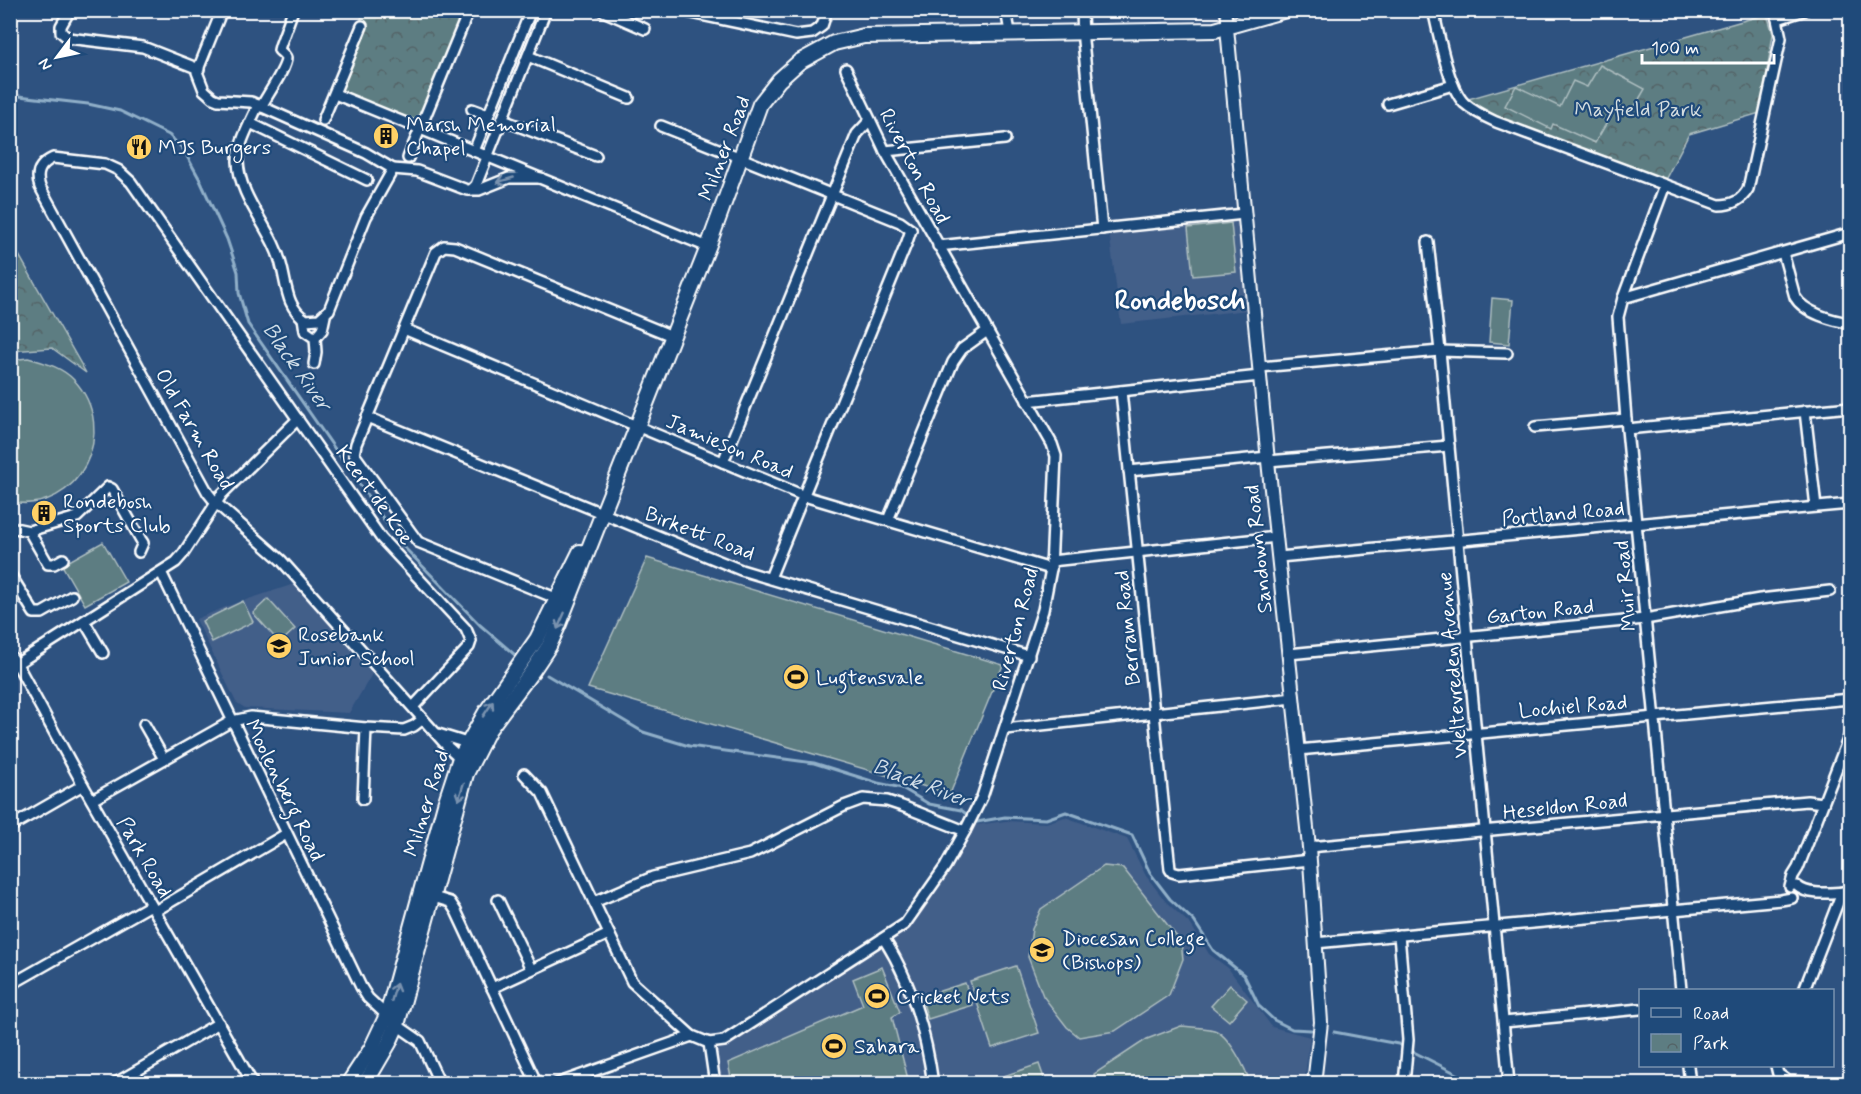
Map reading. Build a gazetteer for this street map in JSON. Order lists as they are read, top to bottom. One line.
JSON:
{"streets":{"main road":["Milner Road"],"street":["Riverton Road","Old Farm Road","Jamieson Road","Keert de Koe","Portland Road","Birkett Road","Sandown Road","Muir Road","Garton Road","Berram Road","Weltevreden Avenue","Lochiel Road","Moolenberg Road","Heseldon Road","Park Road"]},"crossings":[["Milner Road","Old Farm Road"],["Milner Road","Jamieson Road"],["Milner Road","Birkett Road"],["Milner Road","Sandown Road"],["Milner Road","Moolenberg Road"],["Riverton Road","Jamieson Road"],["Riverton Road","Birkett Road"],["Old Farm Road","Keert de Koe"],["Jamieson Road","Sandown Road"],["Jamieson Road","Berram Road"],["Portland Road","Sandown Road"],["Portland Road","Muir Road"],["Portland Road","Weltevreden Avenue"],["Sandown Road","Garton Road"],["Sandown Road","Lochiel Road"],["Sandown Road","Heseldon Road"],["Muir Road","Garton Road"],["Muir Road","Lochiel Road"],["Muir Road","Heseldon Road"],["Garton Road","Weltevreden Avenue"],["Berram Road","Heseldon Road"],["Weltevreden Avenue","Lochiel Road"],["Weltevreden Avenue","Heseldon Road"]],"districts":["Rondebosch"],"water":["Black River"],"parks":["Mayfield Park"],"places":{"building":["Marsh Memorial Chapel","Rondebosh Sports Club"],"restaurant":["MJs Burgers"],"school or university":["Rosebank Junior School","Diocesan College (Bishops)"],"sports":["Lugtensvale","Cricket Nets","Sahara"]},"legend":["Road","Park"],"scale_bar":"100 m","north":"bottom left"}
